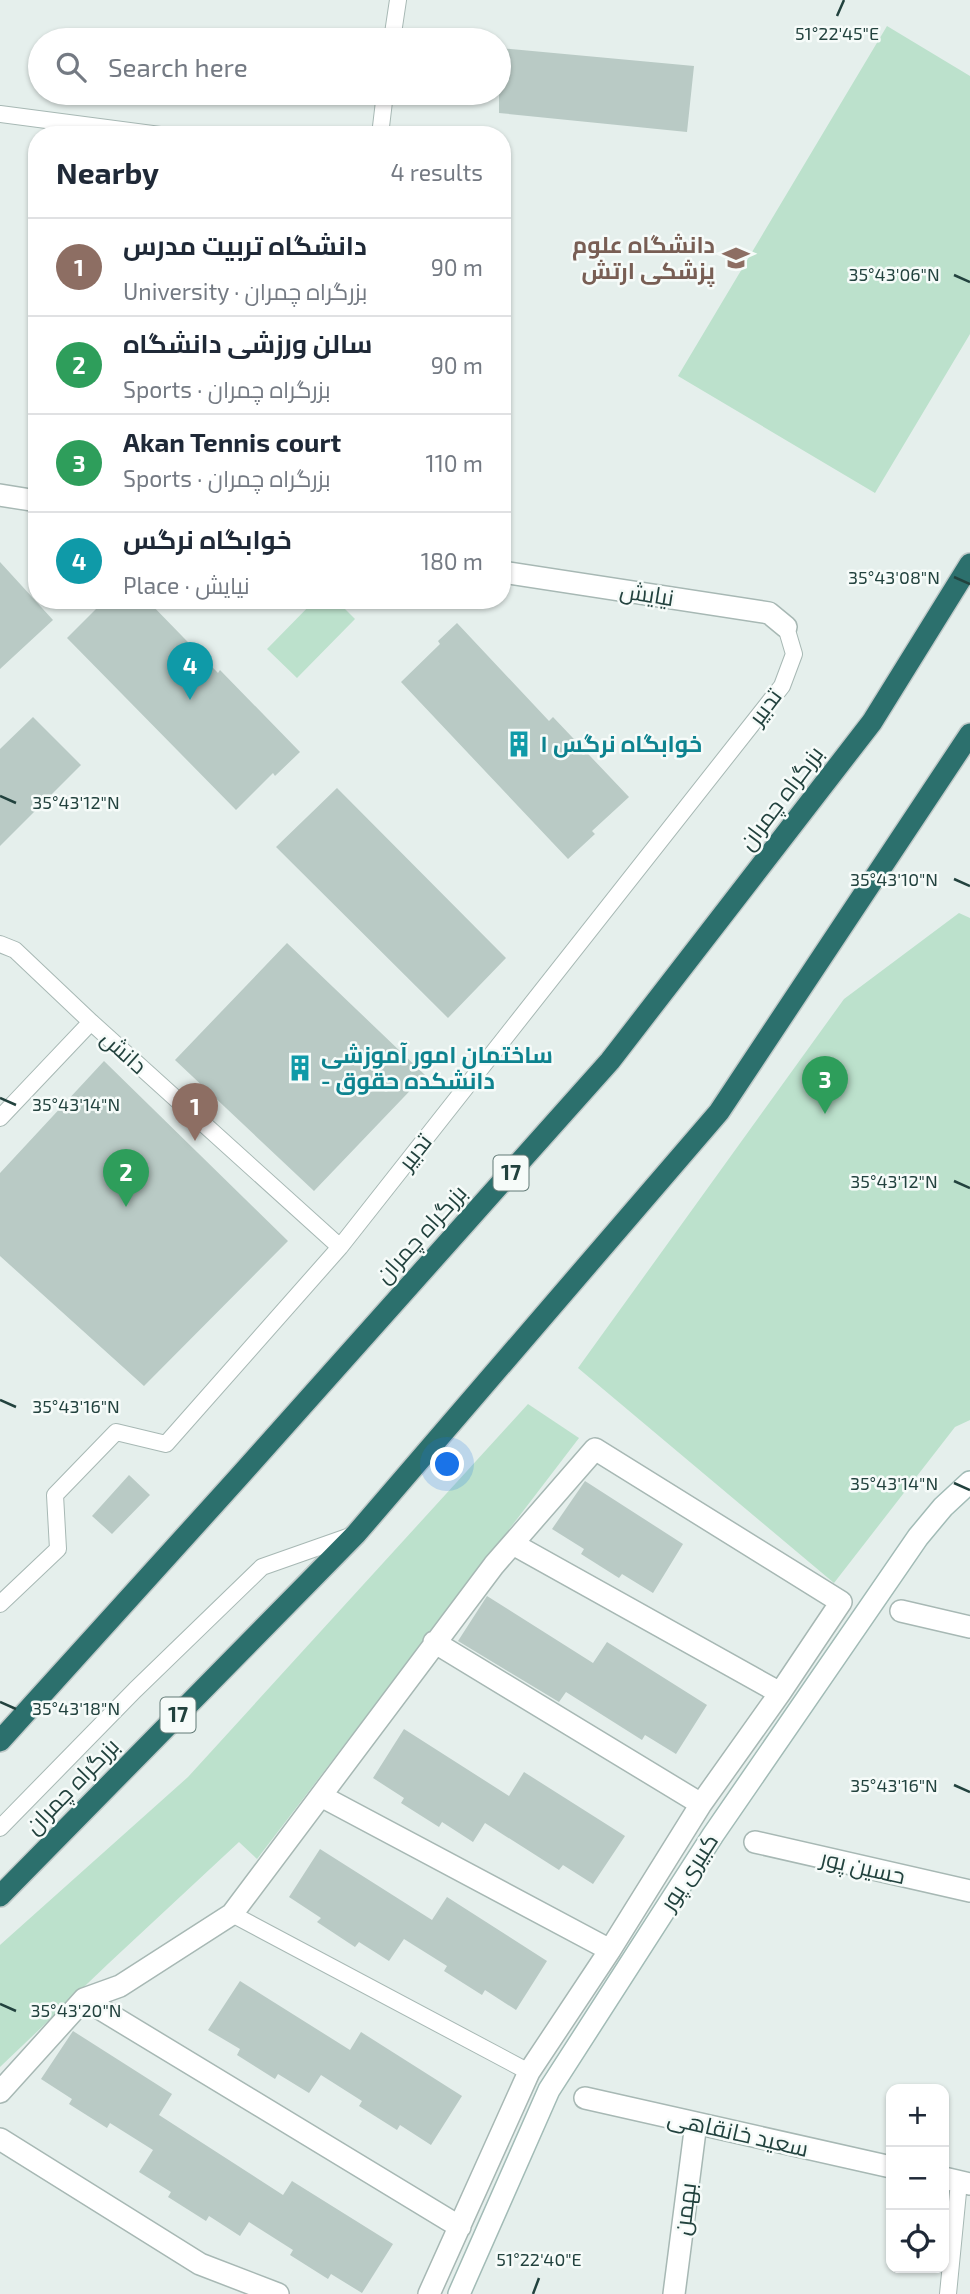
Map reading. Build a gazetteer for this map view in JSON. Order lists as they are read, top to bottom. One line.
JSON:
{"streets":{"highway":["بزرگراه چمران","17"],"street":["نیایش","حسین پور","کبیری پور","سعید خانقاهی","بهمن"],"lane":["تدبیر","دانش"]},"crossings":[["نیایش","تدبیر"],["تدبیر","دانش"],["سعید خانقاهی","بهمن"]],"places":{"school or university":["دانشگاه علوم پزشکی ارتش"],"building":["خوابگاه نرگس ۱","ساختمان امور آموزشی - دانشکده حقوق"]},"page":{"search":"Search here","heading":["Nearby","4 results"],"list":[{"mark":"1","name":"دانشگاه تربیت مدرس","note":"University · بزرگراه چمران","value":"90 m"},{"mark":"2","name":"سالن ورزشی دانشگاه","note":"Sports · بزرگراه چمران","value":"90 m"},{"mark":"3","name":"Akan Tennis court","note":"Sports · بزرگراه چمران","value":"110 m"},{"mark":"4","name":"خوابگاه نرگس","note":"Place · نیایش","value":"180 m"}],"pins":["4","3","1","2"],"map_buttons":["+","−"]},"coordinates":["51°22'45\"E","35°43'06\"N","35°43'08\"N","35°43'12\"N","35°43'10\"N","35°43'14\"N","35°43'16\"N","35°43'18\"N","35°43'20\"N","51°22'40\"E"]}
